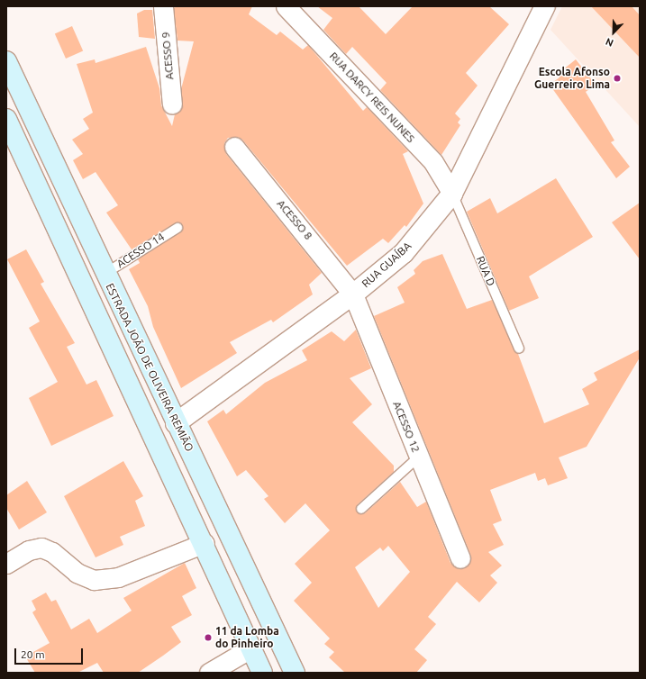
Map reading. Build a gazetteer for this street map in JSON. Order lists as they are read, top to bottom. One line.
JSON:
{"streets":{"main road":["ESTRADA JOÃO DE OLIVEIRA REMIÃO"],"street":["ACESSO 9","RUA DARCY REIS NUNES","ACESSO 8","RUA GUAÍBA","ACESSO 12"],"lane":["ACESSO 14","RUA D"]},"crossings":[["RUA DARCY REIS NUNES","RUA GUAÍBA"],["RUA DARCY REIS NUNES","RUA D"],["ACESSO 8","RUA GUAÍBA"],["ACESSO 8","ACESSO 12"],["ACESSO 14","ESTRADA JOÃO DE OLIVEIRA REMIÃO"],["RUA GUAÍBA","RUA D"],["RUA GUAÍBA","ESTRADA JOÃO DE OLIVEIRA REMIÃO"],["RUA GUAÍBA","ACESSO 12"]],"places":["Escola Afonso Guerreiro Lima","11 da Lomba do Pinheiro"],"scale_bar":"20 m","north":"bottom left"}
